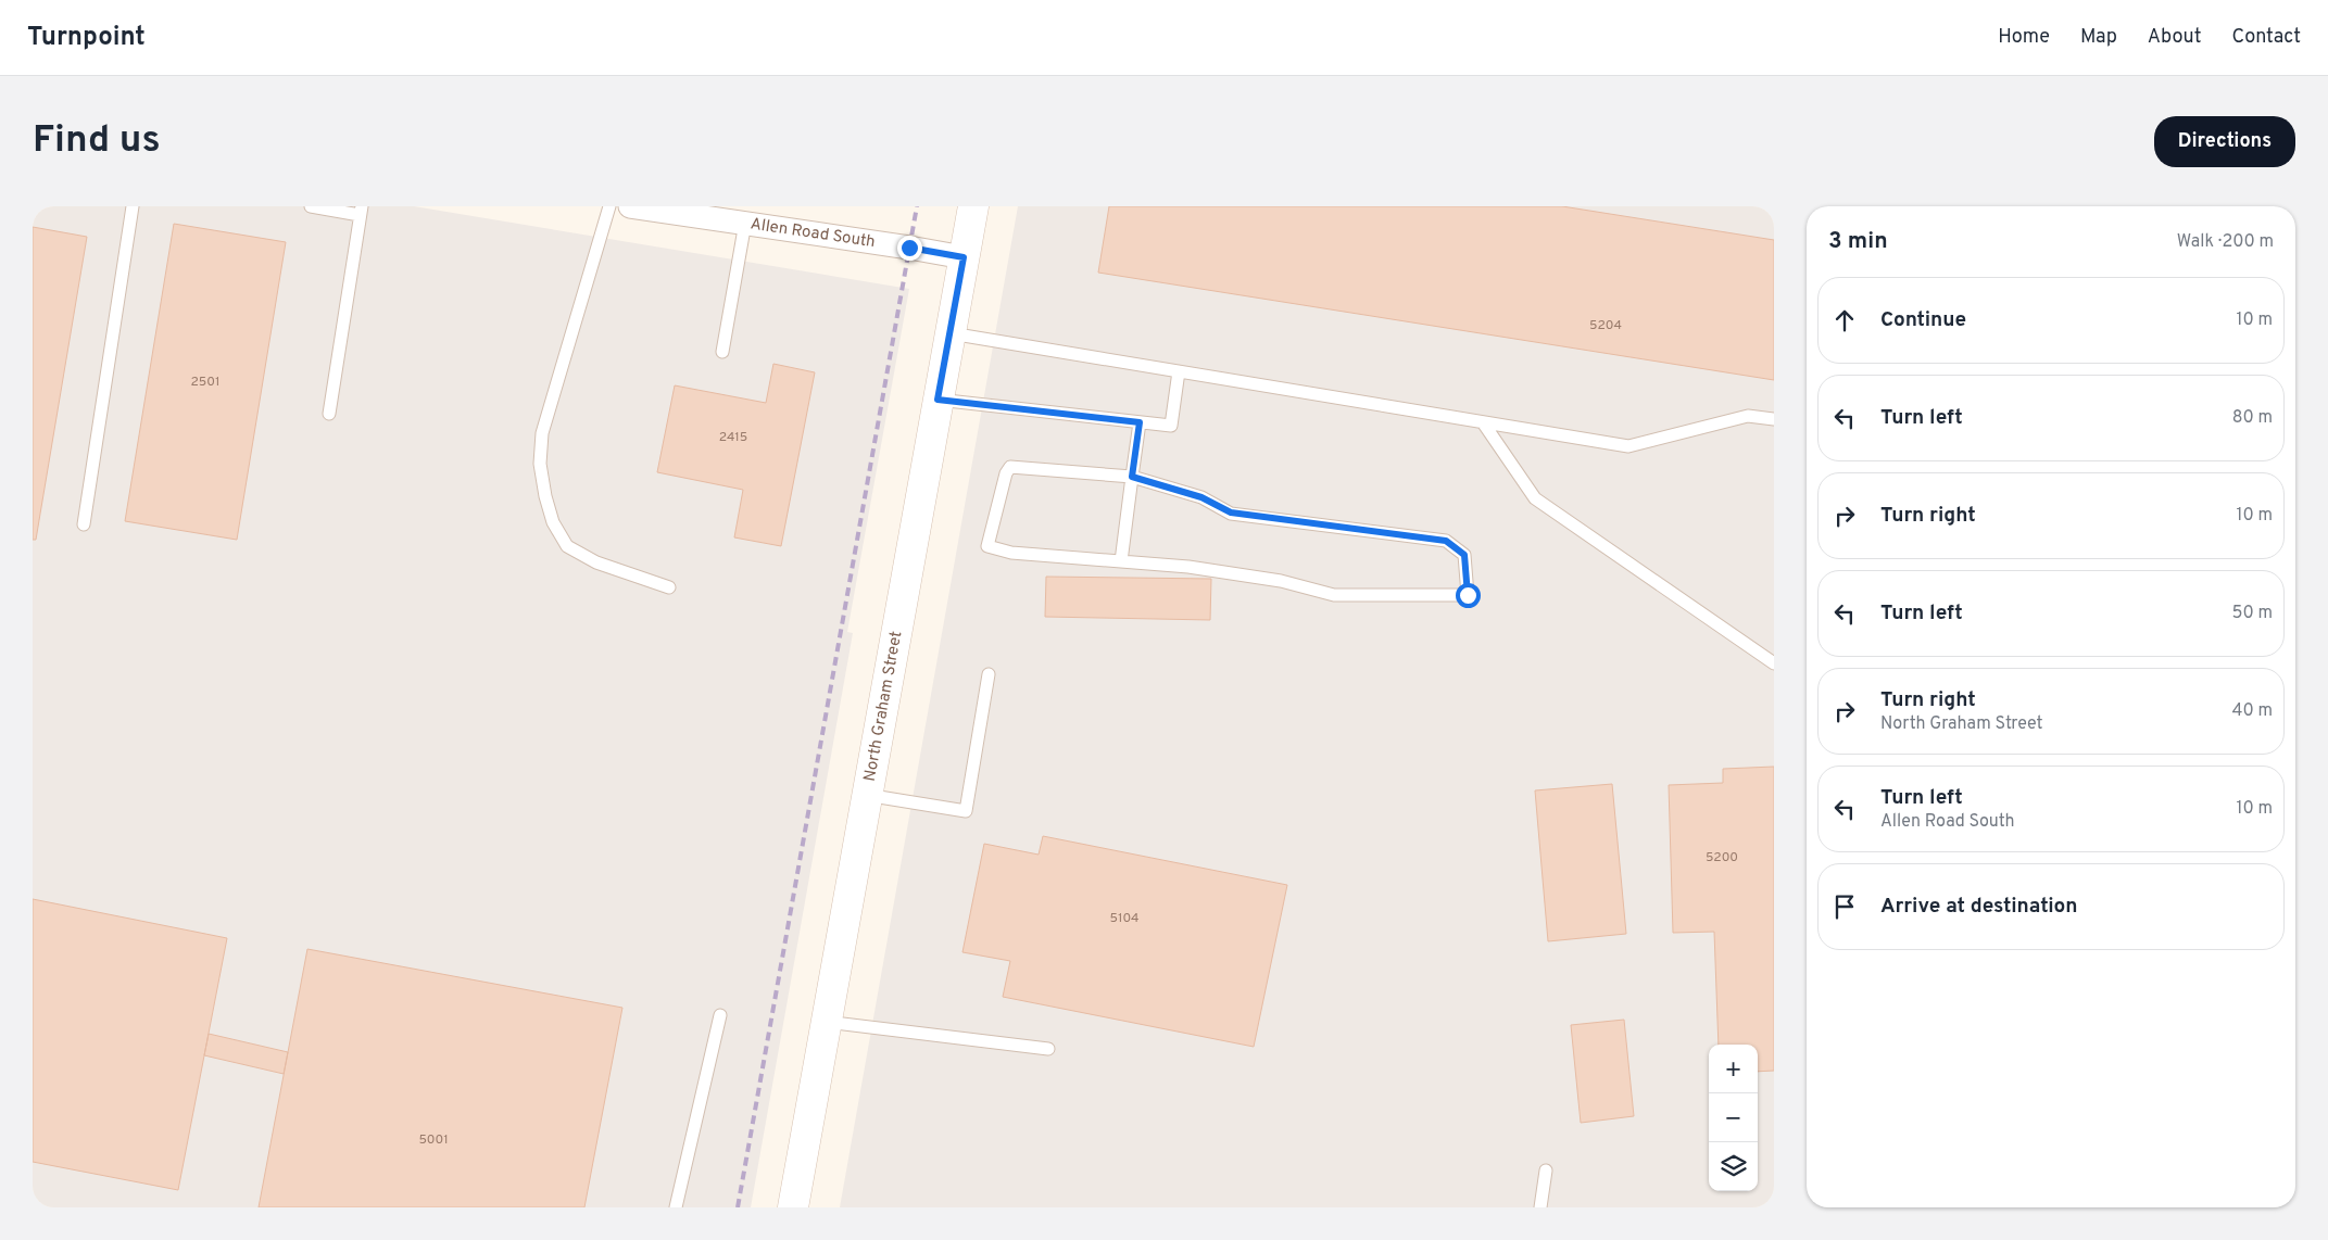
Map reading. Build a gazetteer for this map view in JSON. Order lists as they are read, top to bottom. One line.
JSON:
{"streets":{"main road":["North Graham Street"],"street":["Allen Road South"]},"crossings":[["Allen Road South","North Graham Street"]],"house_numbers":["5204","2501","2415","5200","5104","5001"],"page":{"header":"Turnpoint","nav":["Home","Map","About","Contact"],"buttons":"Directions","title":"Find us","heading":["3 min","Walk · 200 m"],"list":[["Continue","10 m"],["Turn left","80 m"],["Turn right","10 m"],["Turn left","50 m"],["Turn right","North Graham Street","40 m"],["Turn left","Allen Road South","10 m"],"Arrive at destination"],"map_buttons":["+","−"]}}
